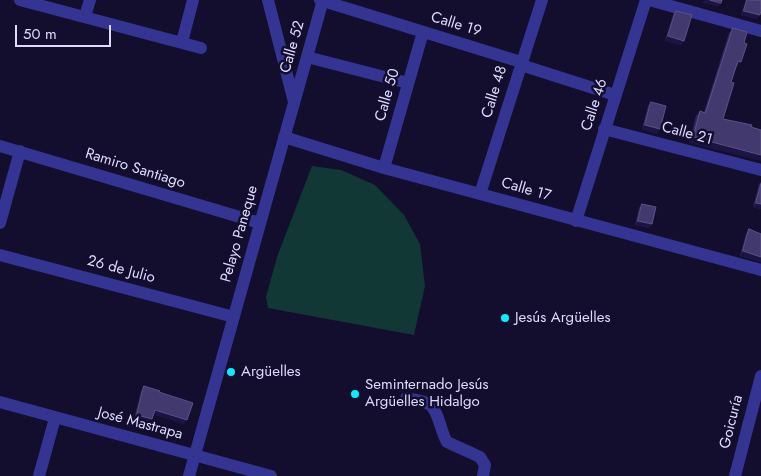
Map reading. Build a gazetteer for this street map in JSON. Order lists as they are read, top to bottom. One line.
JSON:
{"streets":{"street":["Calle 19","Calle 52","Calle 48","Calle 50","Calle 46","Calle 21","Ramiro Santiago","Calle 17","Pelayo Paneque","26 de Julio","Goicuría","José Mastrapa"]},"crossings":[["Calle 19","Calle 52"],["Calle 19","Calle 48"],["Calle 19","Calle 50"],["Calle 19","Calle 46"],["Calle 52","Pelayo Paneque"],["Calle 48","Calle 17"],["Calle 50","Calle 17"],["Calle 46","Calle 21"],["Calle 46","Calle 17"],["Ramiro Santiago","Pelayo Paneque"],["Calle 17","Pelayo Paneque"],["Pelayo Paneque","26 de Julio"],["Pelayo Paneque","José Mastrapa"]],"places":["Jesús Argüelles","Argüelles","Seminternado Jesús Argüelles Hidalgo"],"scale_bar":"50 m"}
